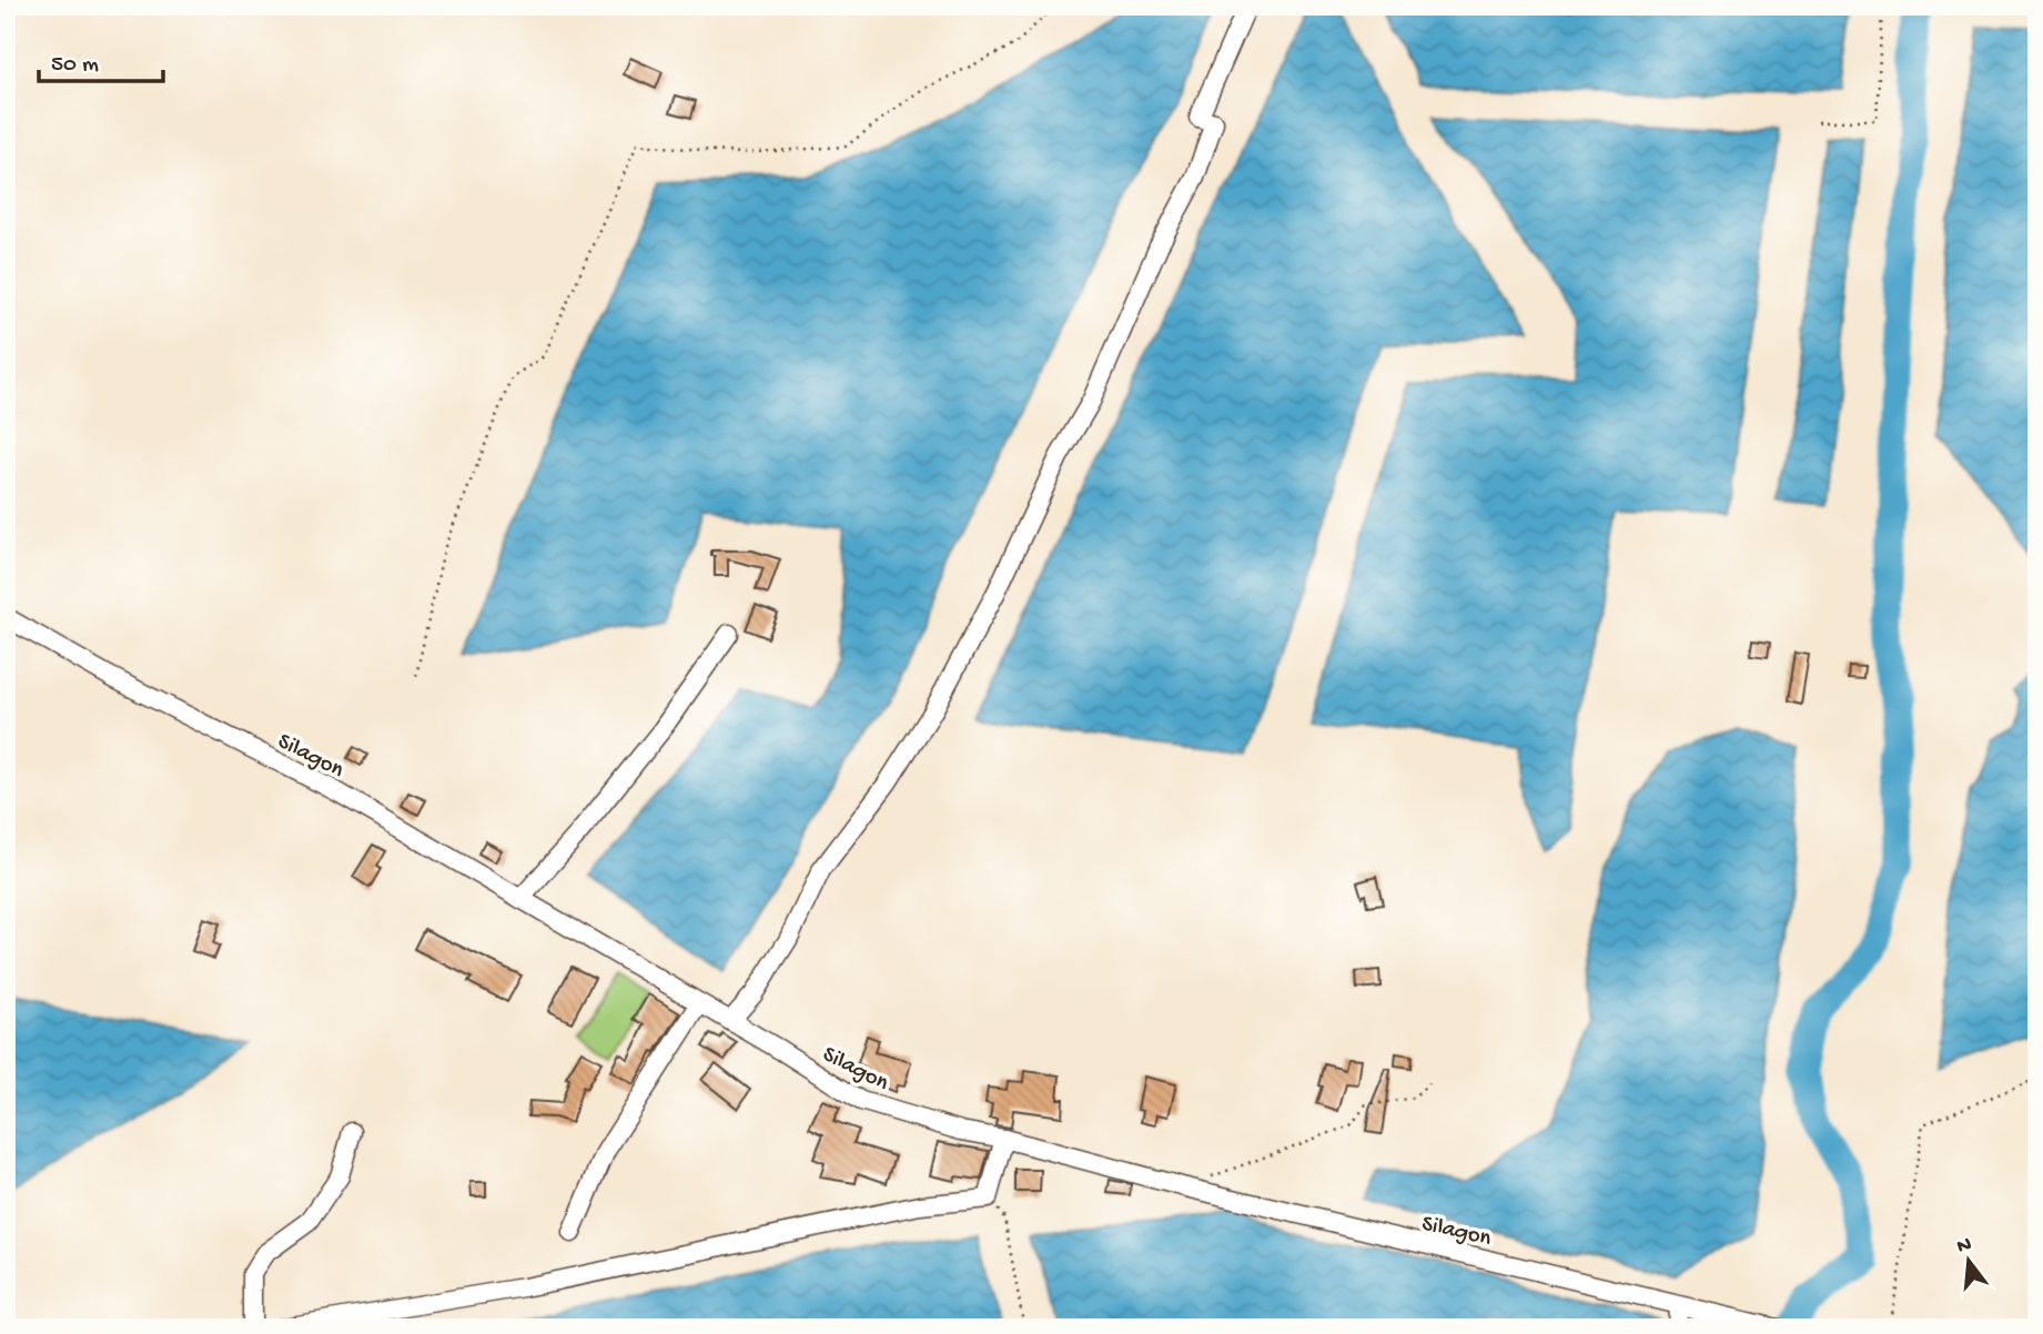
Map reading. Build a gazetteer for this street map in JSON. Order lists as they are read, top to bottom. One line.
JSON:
{"streets":{"street":["Silagon"]},"scale_bar":"50 m","north":"top"}
